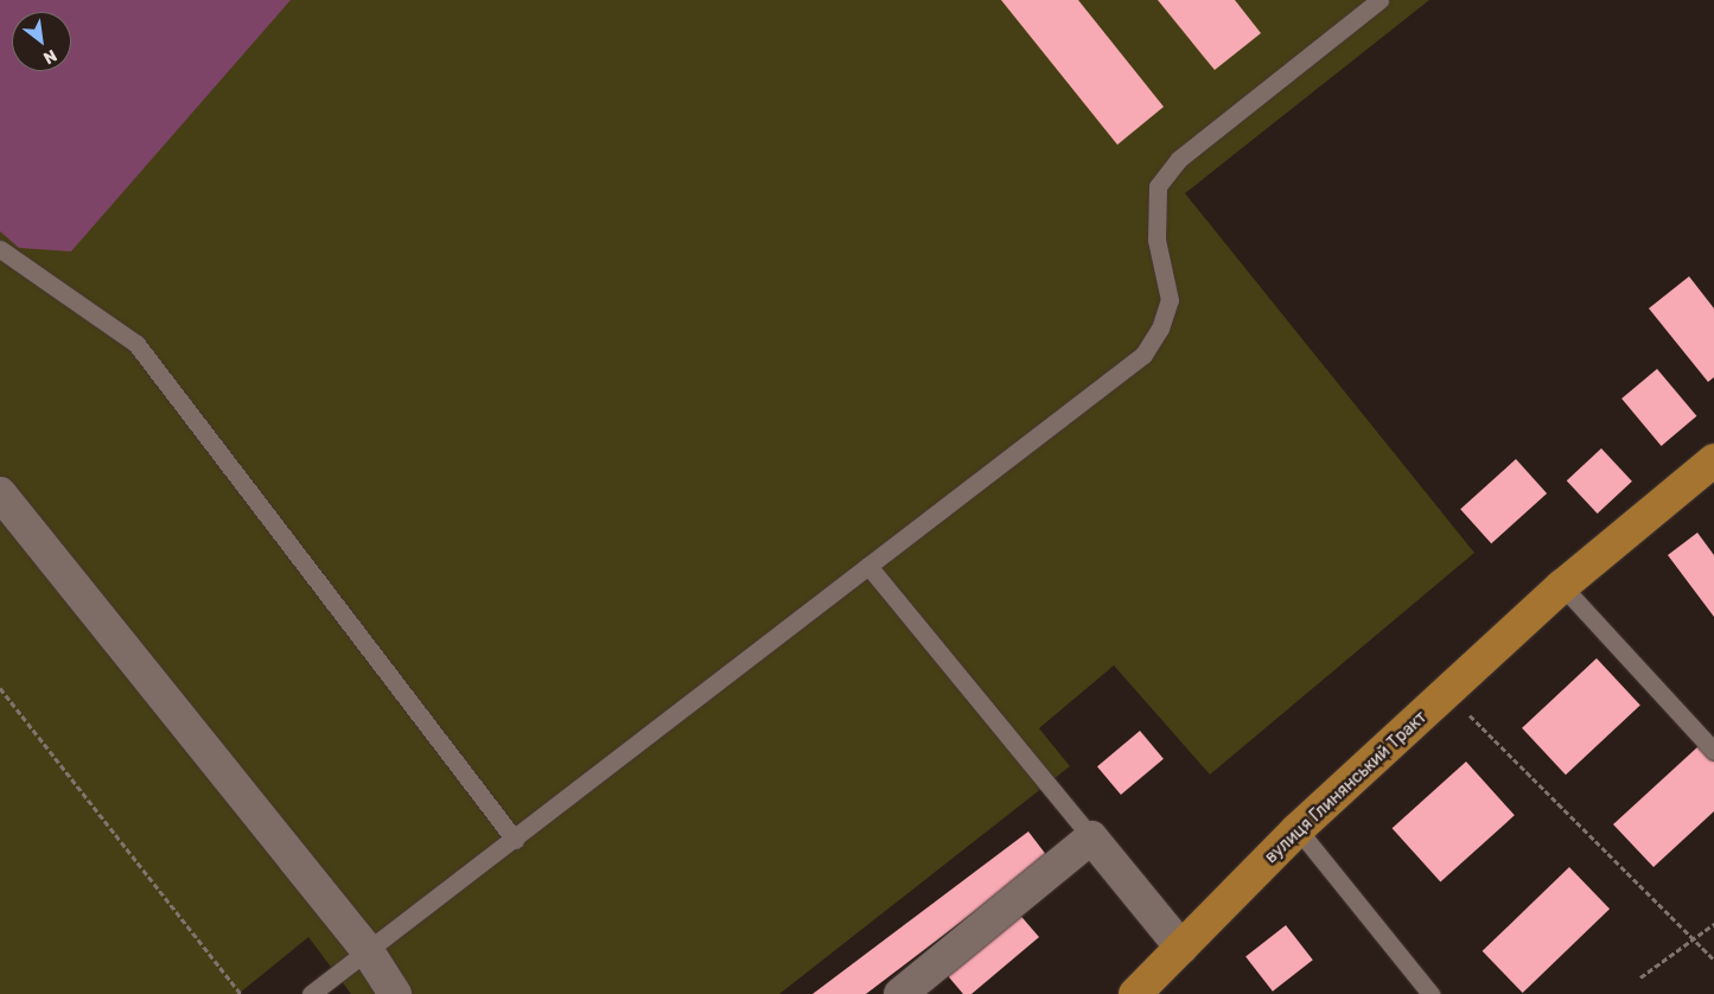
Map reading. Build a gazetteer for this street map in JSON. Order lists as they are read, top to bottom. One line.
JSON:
{"streets":{"main road":["вулиця Глинянський Тракт"]},"north":"bottom right"}
